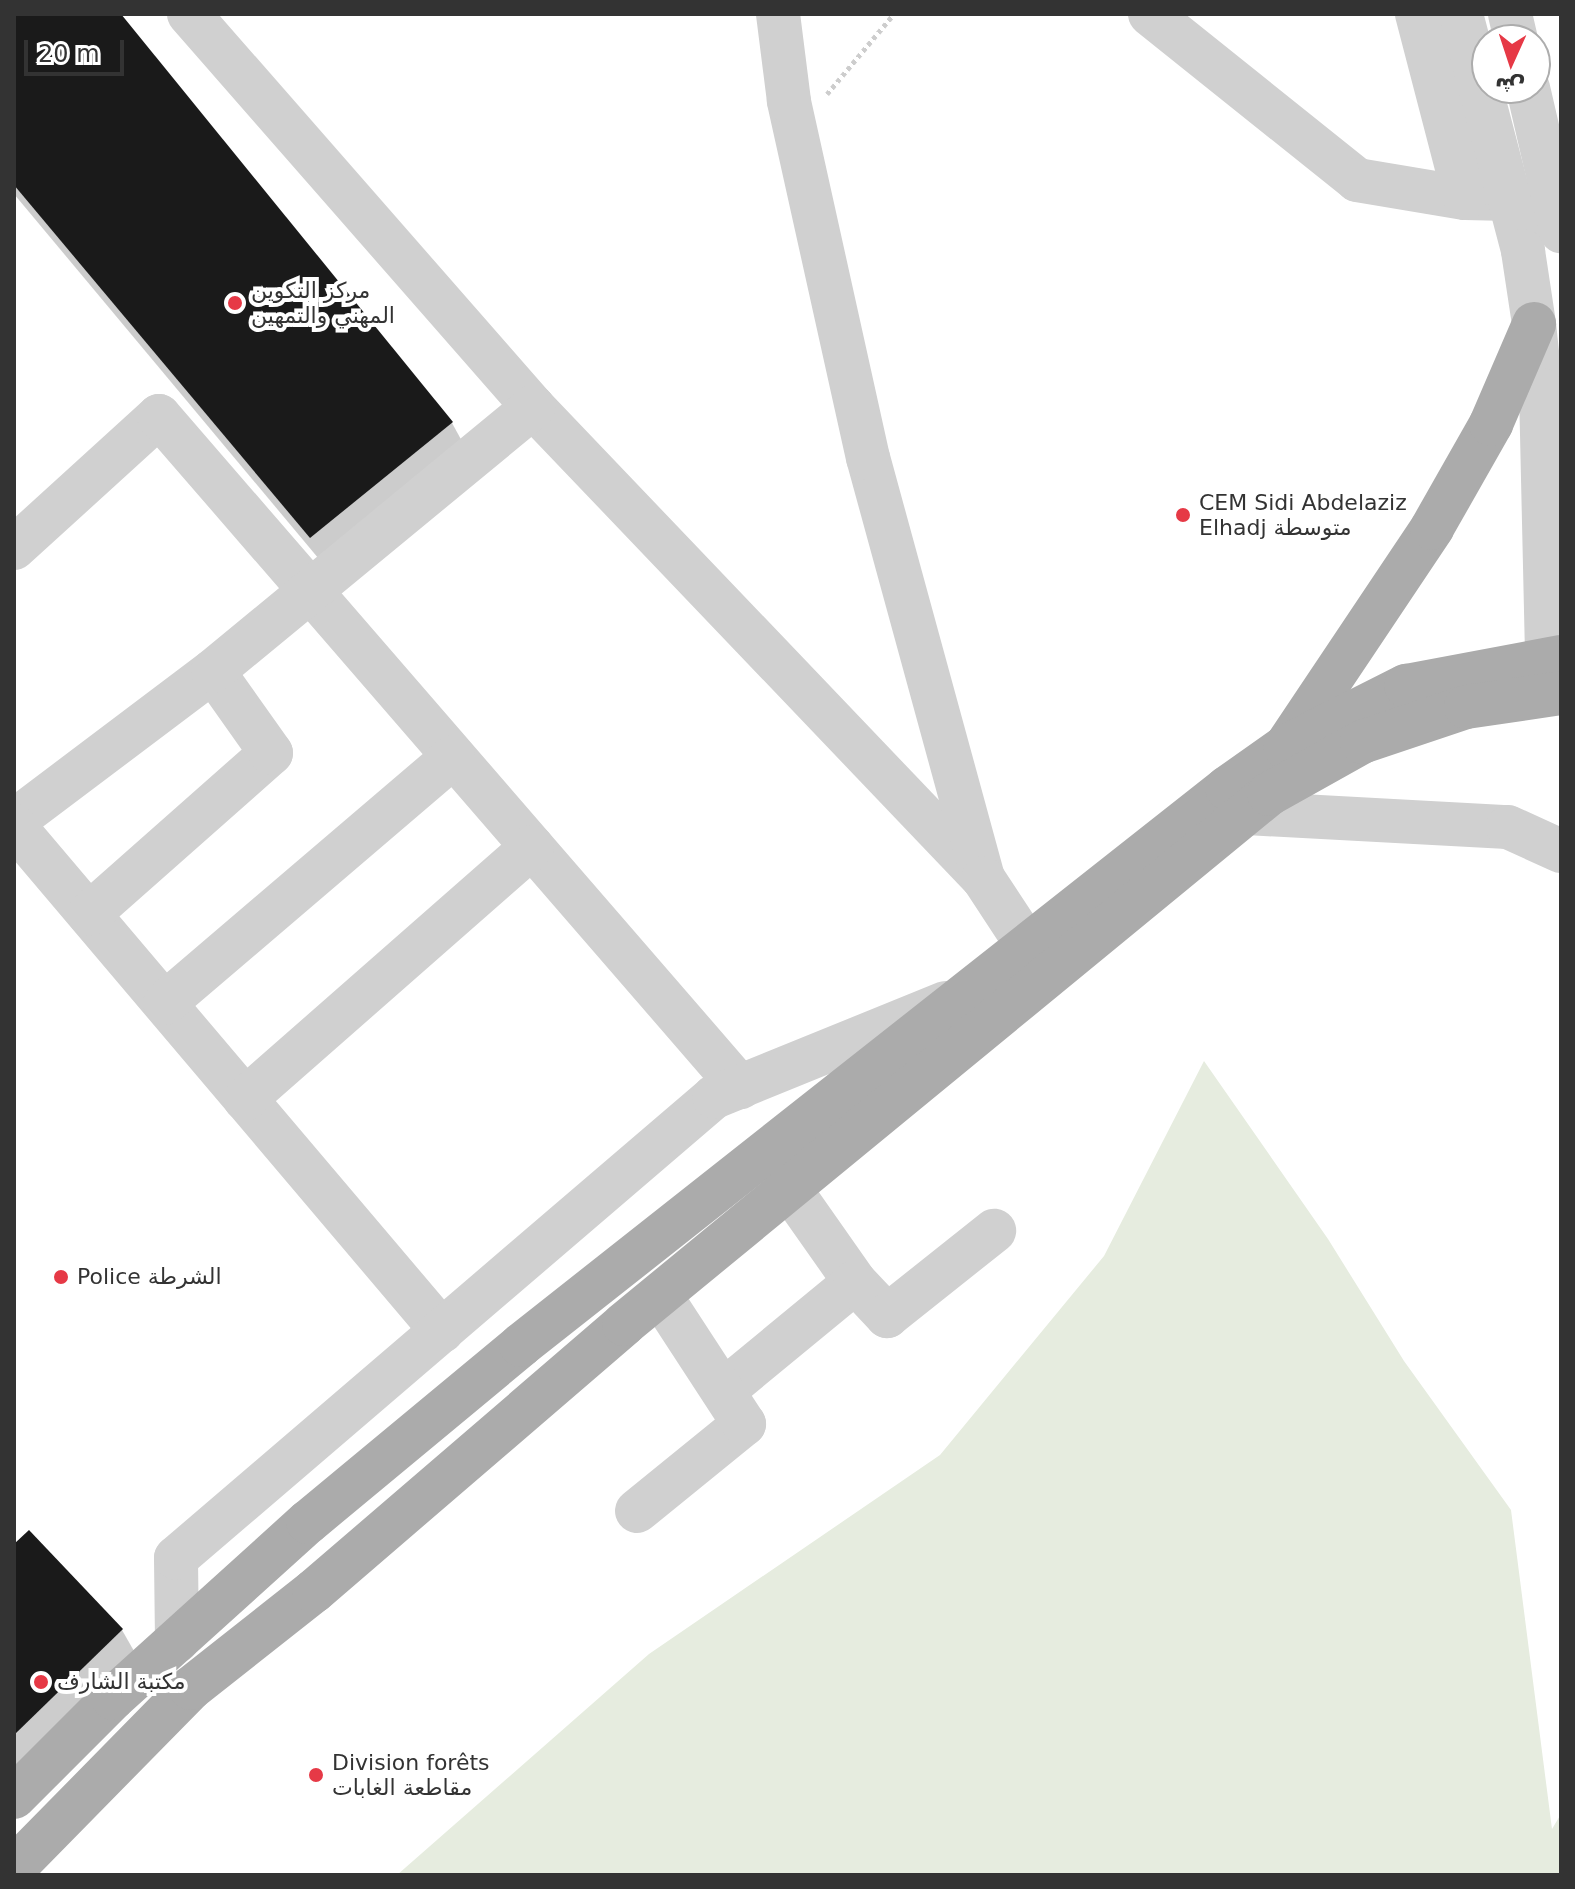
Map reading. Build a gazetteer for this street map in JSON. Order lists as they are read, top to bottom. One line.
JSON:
{"places":["مركز التكوين المهني والتمهين","CEM Sidi Abdelaziz Elhadj متوسطة","Police الشرطة","مكتبة الشارف","Division forêts مقاطعة الغابات"],"scale_bar":"20 m","north":"bottom"}
